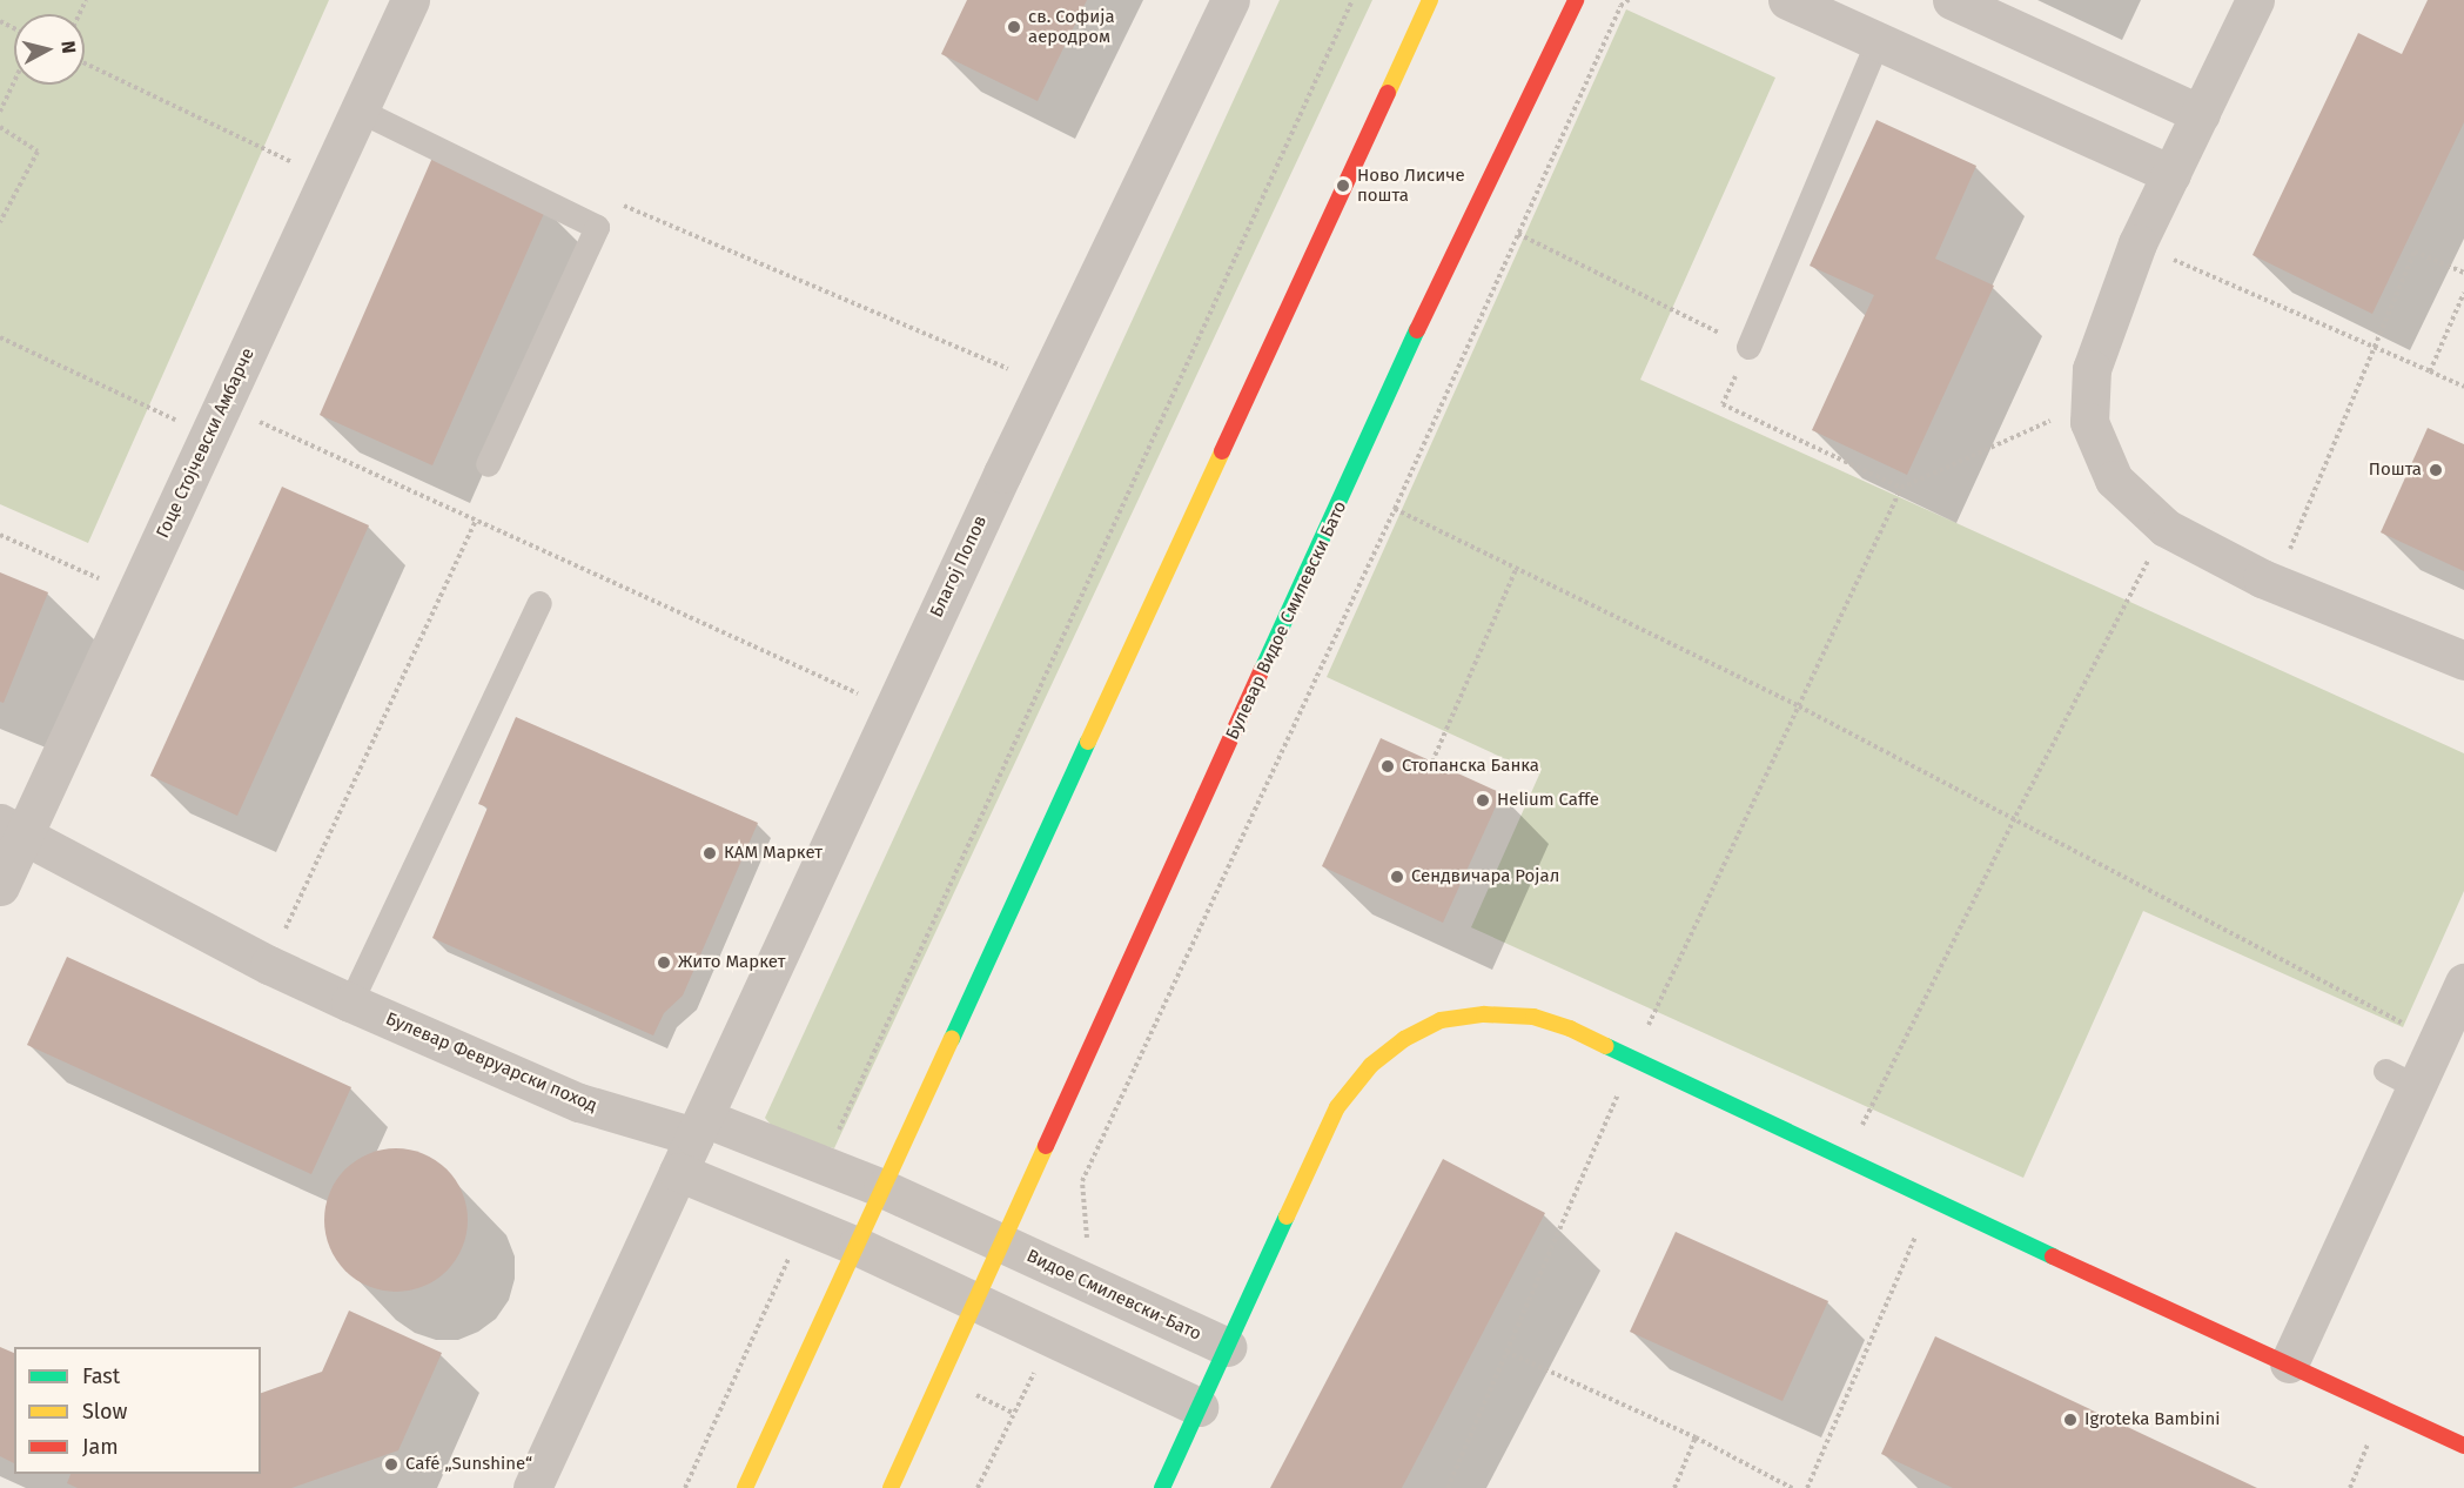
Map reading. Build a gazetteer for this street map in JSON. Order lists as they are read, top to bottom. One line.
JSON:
{"streets":{"street":["Гоце Стојчевски Амбарче","Благој Попов","Булевар Видое Смилевски Бато","Булевар Февруарски поход","Видое Смилевски-Бато"]},"crossings":[["Гоце Стојчевски Амбарче","Булевар Февруарски поход"],["Благој Попов","Булевар Февруарски поход"],["Булевар Видое Смилевски Бато","Видое Смилевски-Бато"]],"places":["св. Софија аеродром","Ново Лисиче пошта","Пошта","Стопанска Банка","Helium Caffe","КАМ Маркет","Сендвичара Ројал","Жито Маркет","Igroteka Bambini","Café „Sunshine“"],"legend":["Fast","Slow","Jam"],"north":"right"}
